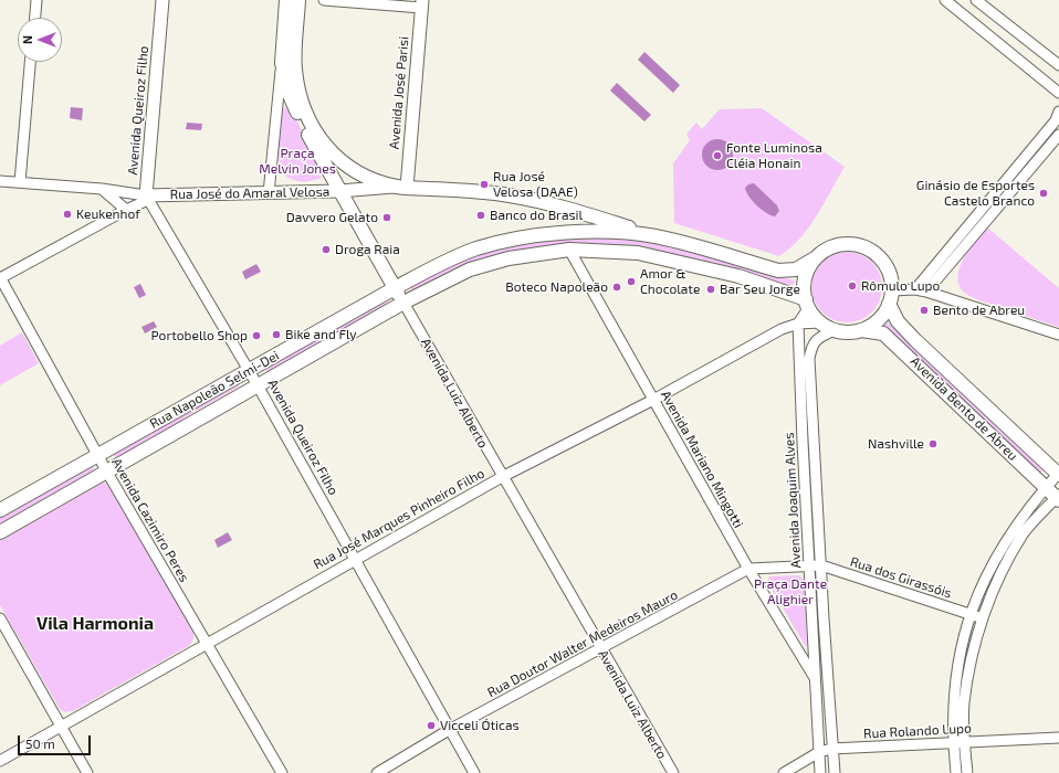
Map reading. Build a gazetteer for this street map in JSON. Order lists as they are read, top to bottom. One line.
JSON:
{"streets":{"main road":["Rua José do Amaral Velosa","Rua Napoleão Selmi-Dei","Avenida Luiz Alberto","Avenida Bento de Abreu"],"street":["Avenida José Parisi","Avenida Queiroz Filho","Avenida Mariano Mingotti","Avenida Joaquim Alves","Rua José Marques Pinheiro Filho","Avenida Cazimiro Peres","Rua dos Girassóis","Rua Doutor Walter Medeiros Mauro","Rua Rolando Lupo"]},"crossings":[["Avenida José Parisi","Rua José do Amaral Velosa"],["Avenida Queiroz Filho","Rua José do Amaral Velosa"],["Avenida Queiroz Filho","Rua Napoleão Selmi-Dei"],["Avenida Queiroz Filho","Rua José Marques Pinheiro Filho"],["Avenida Queiroz Filho","Rua Doutor Walter Medeiros Mauro"],["Rua José do Amaral Velosa","Rua Napoleão Selmi-Dei"],["Rua José do Amaral Velosa","Avenida Luiz Alberto"],["Rua Napoleão Selmi-Dei","Avenida Luiz Alberto"],["Rua Napoleão Selmi-Dei","Avenida Bento de Abreu"],["Rua Napoleão Selmi-Dei","Avenida Mariano Mingotti"],["Rua Napoleão Selmi-Dei","Avenida Joaquim Alves"],["Rua Napoleão Selmi-Dei","Rua José Marques Pinheiro Filho"],["Rua Napoleão Selmi-Dei","Avenida Cazimiro Peres"],["Avenida Luiz Alberto","Rua José Marques Pinheiro Filho"],["Avenida Luiz Alberto","Rua Doutor Walter Medeiros Mauro"],["Avenida Bento de Abreu","Avenida Joaquim Alves"],["Avenida Bento de Abreu","Rua José Marques Pinheiro Filho"],["Avenida Mariano Mingotti","Avenida Joaquim Alves"],["Avenida Mariano Mingotti","Rua José Marques Pinheiro Filho"],["Avenida Mariano Mingotti","Rua Doutor Walter Medeiros Mauro"],["Avenida Joaquim Alves","Rua José Marques Pinheiro Filho"],["Avenida Joaquim Alves","Rua dos Girassóis"],["Avenida Joaquim Alves","Rua Doutor Walter Medeiros Mauro"],["Avenida Joaquim Alves","Rua Rolando Lupo"],["Rua José Marques Pinheiro Filho","Avenida Cazimiro Peres"],["Rua dos Girassóis","Rua Doutor Walter Medeiros Mauro"]],"districts":["Vila Harmonia"],"parks":["Praça Melvin Jones","Praça Dante Alighier"],"places":["Fonte Luminosa Cléia Honain","Rua José Velosa (DAAE)","Ginásio de Esportes Castelo Branco","Keukenhof","Banco do Brasil","Davvero Gelato","Droga Raia","Amor & Chocolate","Rômulo Lupo","Boteco Napoleão","Bar Seu Jorge","Bento de Abreu","Bike and Fly","Portobello Shop","Nashville","Vicceli Óticas"],"scale_bar":"50 m","north":"left"}
